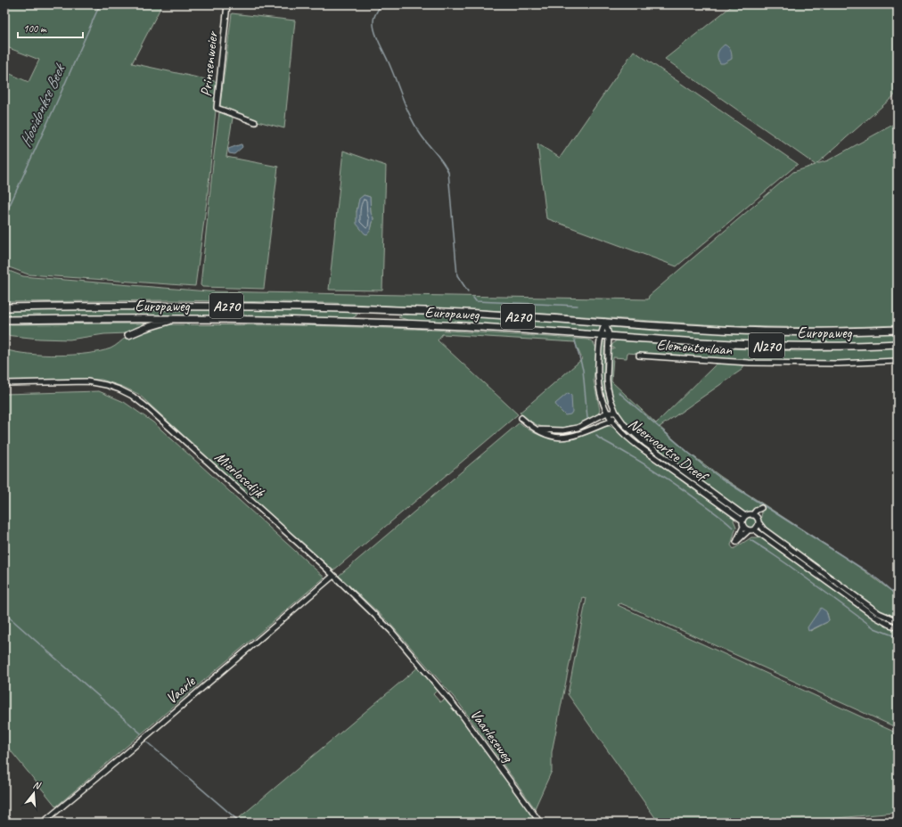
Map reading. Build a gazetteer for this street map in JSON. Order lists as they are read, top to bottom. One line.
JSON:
{"streets":{"highway":["Europaweg","A270","N270"],"street":["Prinsenweier","Elementenlaan","Neervoortse Dreef","Mierlosedijk","Vaarle","Vaarleseweg"]},"crossings":[["Europaweg","A270"],["Europaweg","Neervoortse Dreef"],["Mierlosedijk","Vaarle"],["Mierlosedijk","Vaarleseweg"]],"water":["Hooidonkse Beek"],"scale_bar":"100 m","north":"top"}
